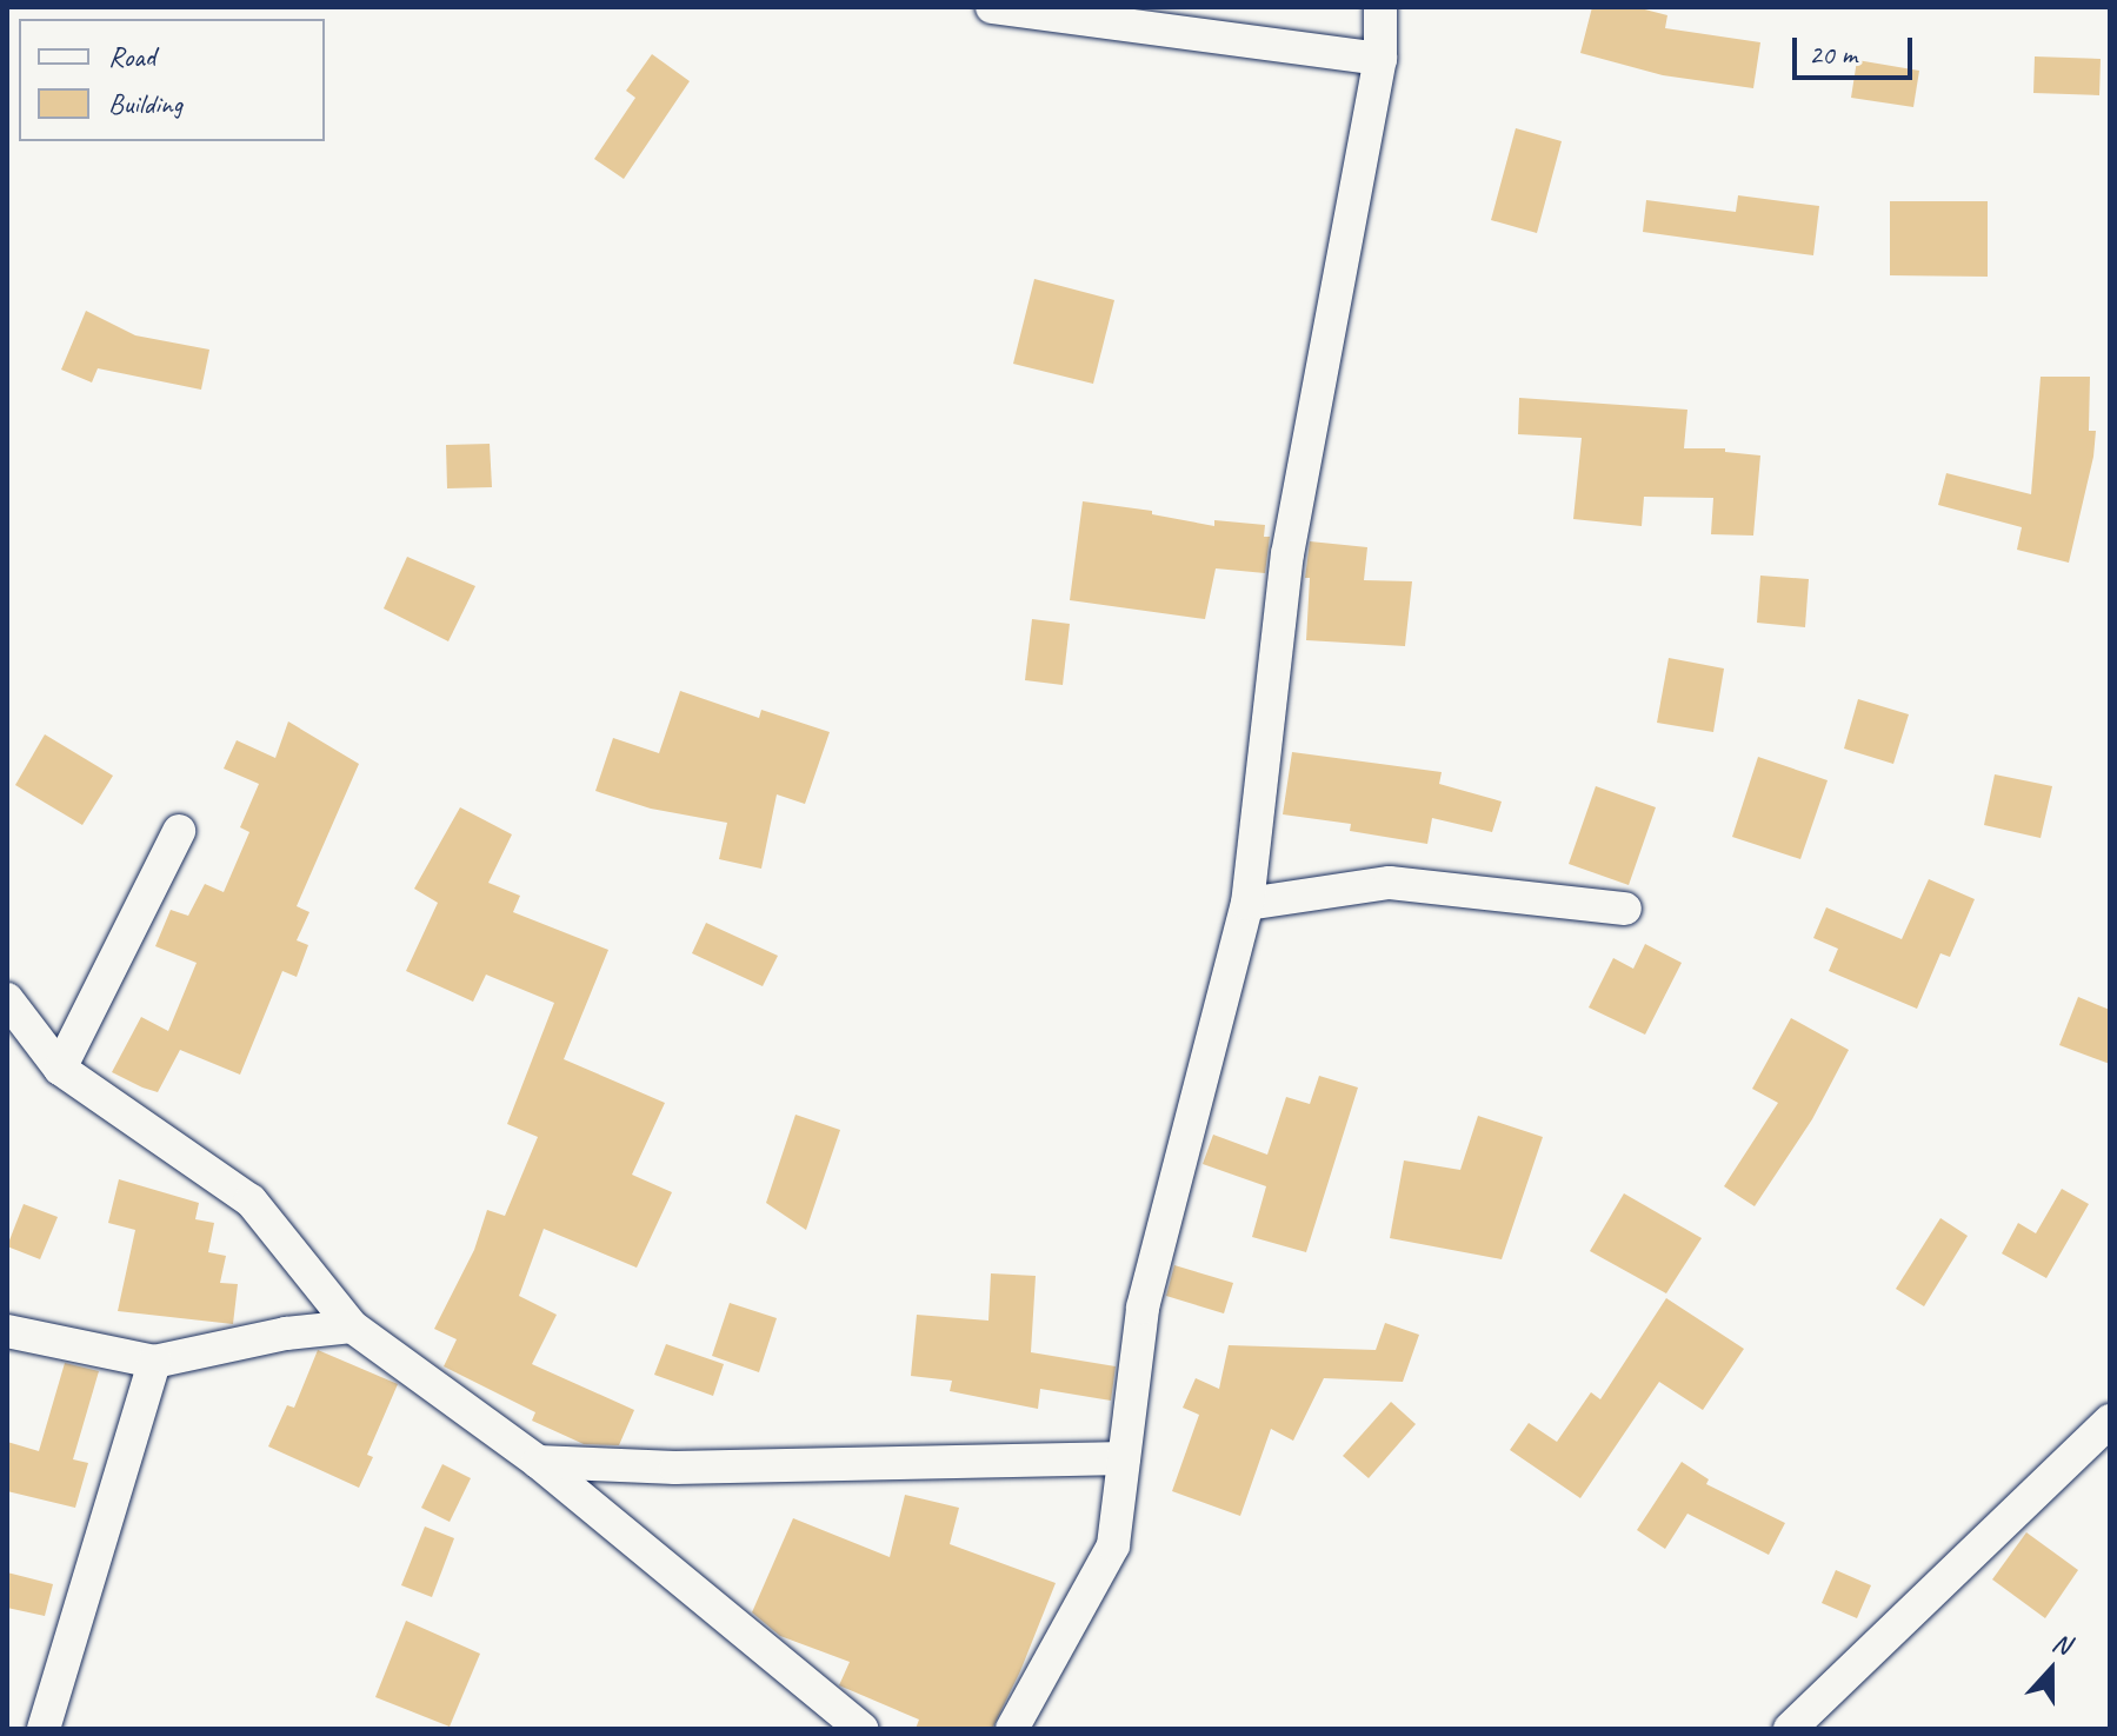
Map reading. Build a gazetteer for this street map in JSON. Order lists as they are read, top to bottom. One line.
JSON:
{"legend":["Road","Building"],"scale_bar":"20 m","north":"top"}
